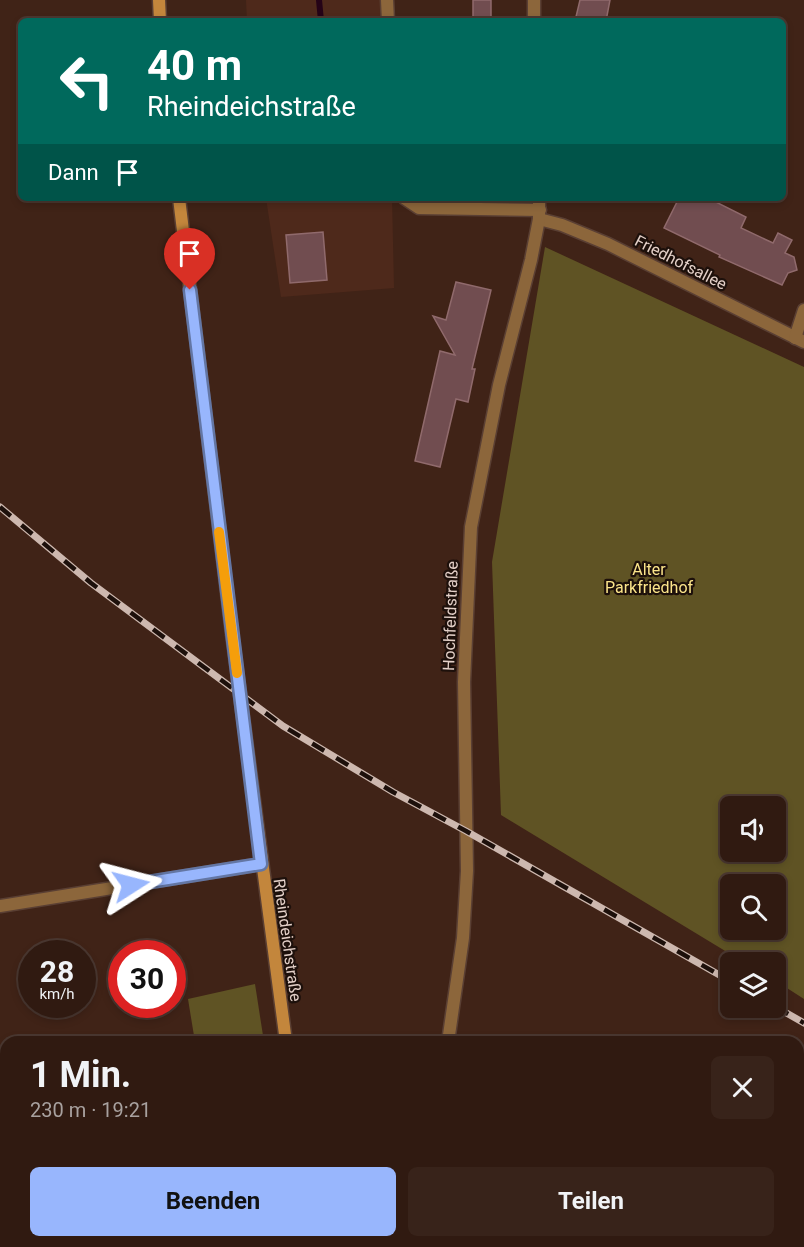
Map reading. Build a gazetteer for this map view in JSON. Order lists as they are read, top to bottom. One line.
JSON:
{"streets":{"main road":["Rheindeichstraße"],"street":["Friedhofsallee","Hochfeldstraße"]},"crossings":[["Friedhofsallee","Hochfeldstraße"]],"parks":["Alter Parkfriedhof"],"page":{"turn":["40 m","Rheindeichstraße"],"then":"Dann","speed":"28 km/h","limit":"30","heading":["1 Min.","230 m · 19:21"],"buttons":["Beenden","Teilen"]}}
